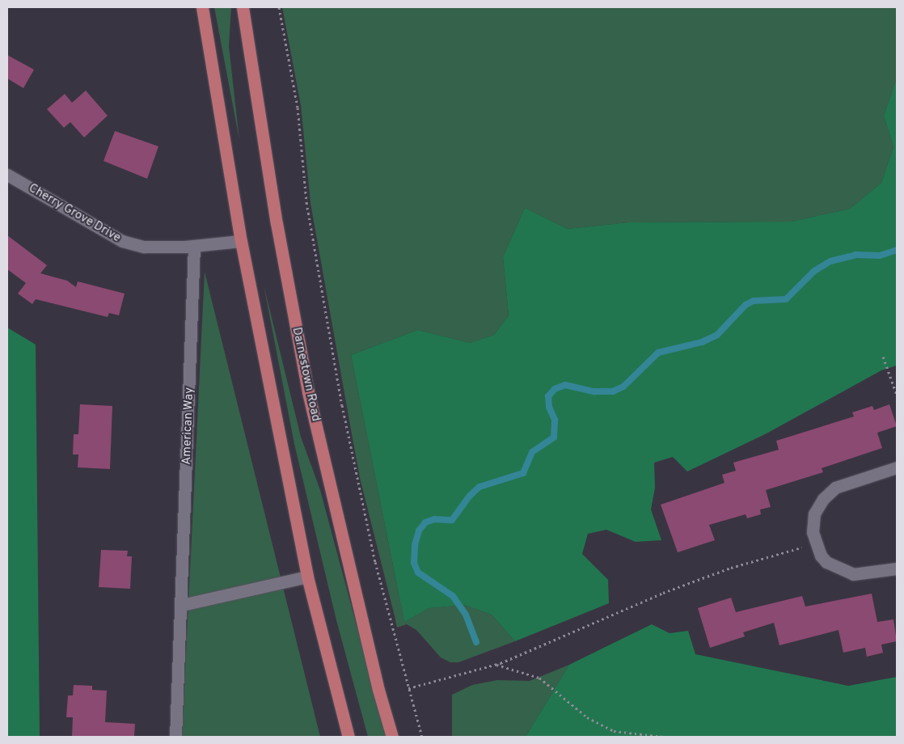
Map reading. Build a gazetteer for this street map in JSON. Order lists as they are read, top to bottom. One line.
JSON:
{"streets":{"main road":["Darnestown Road"],"street":["Cherry Grove Drive","American Way"]},"crossings":[["Cherry Grove Drive","American Way"]]}
